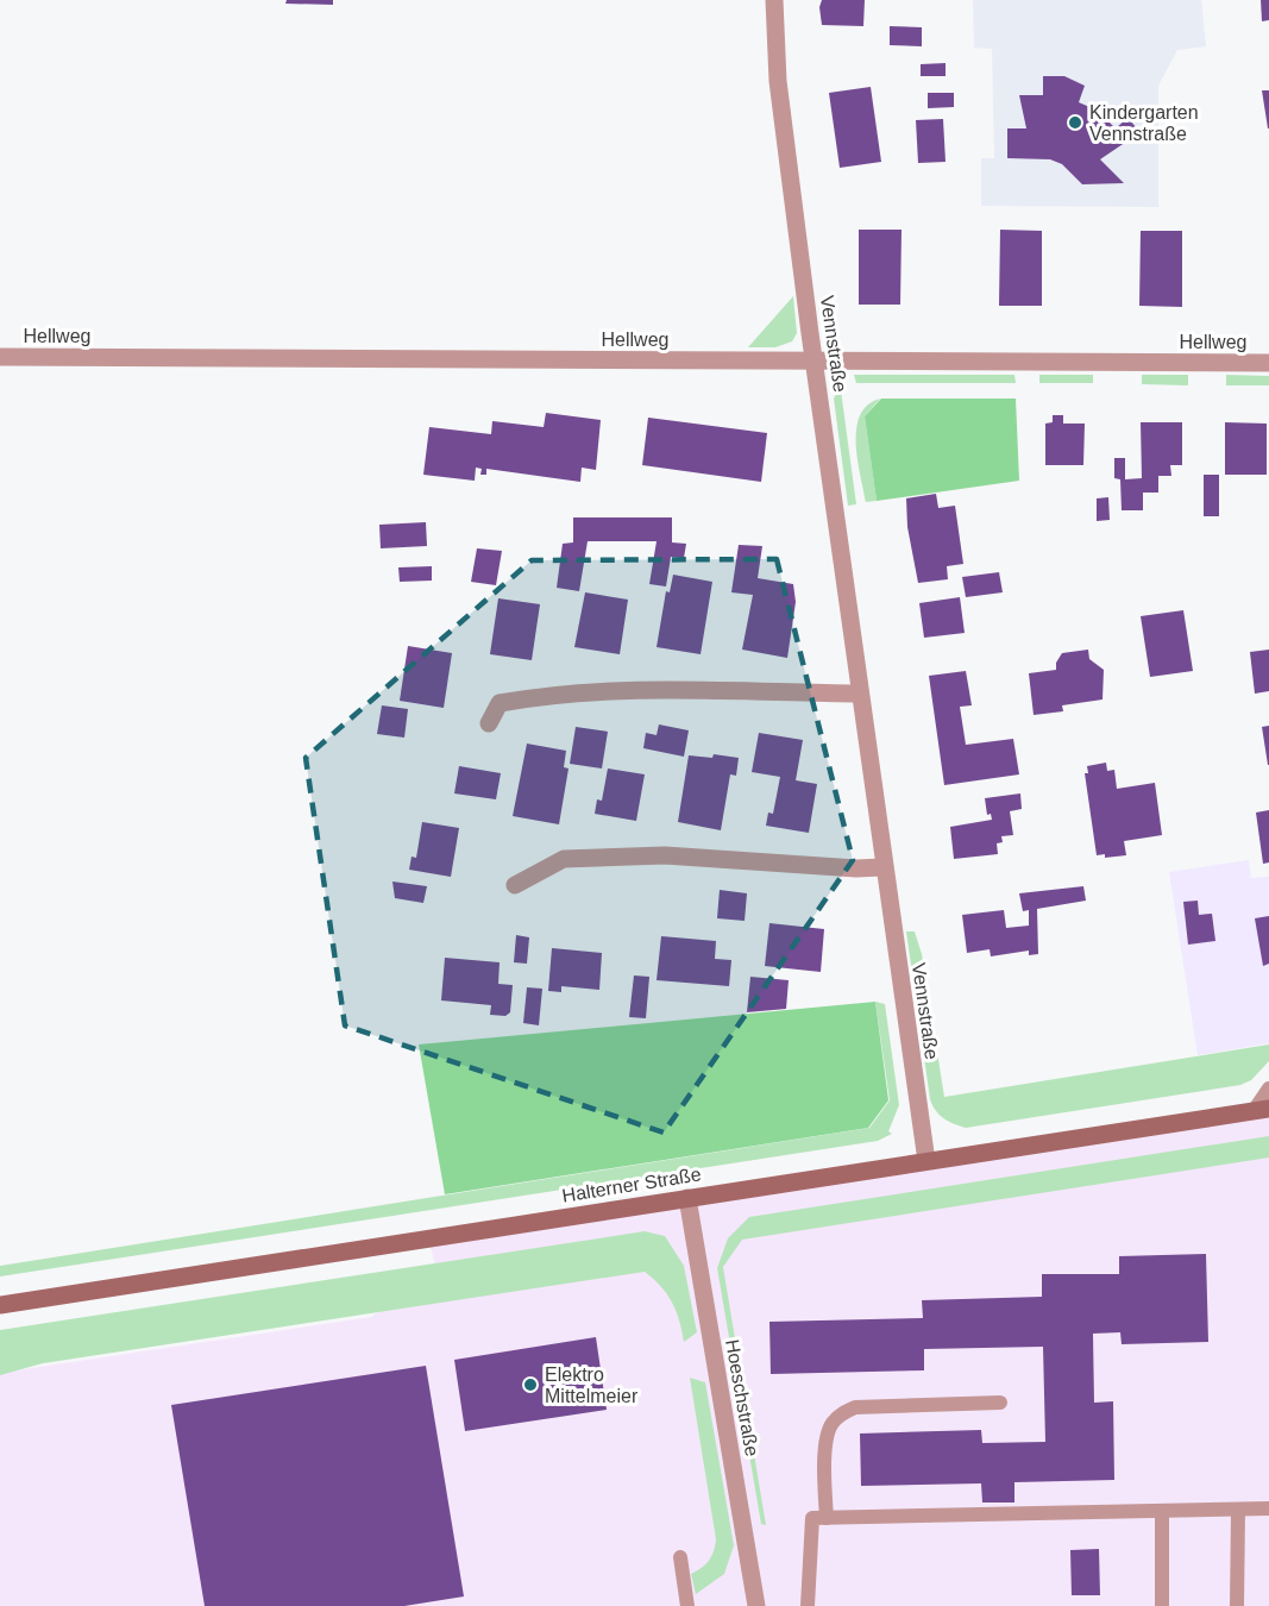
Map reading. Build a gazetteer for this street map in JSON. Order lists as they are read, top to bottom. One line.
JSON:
{"streets":{"main road":["Halterner Straße"],"street":["Hellweg","Vennstraße","Hoeschstraße"]},"crossings":[["Hellweg","Vennstraße"],["Vennstraße","Halterner Straße"],["Halterner Straße","Hoeschstraße"]],"places":["Kindergarten Vennstraße","Elektro Mittelmeier"]}
